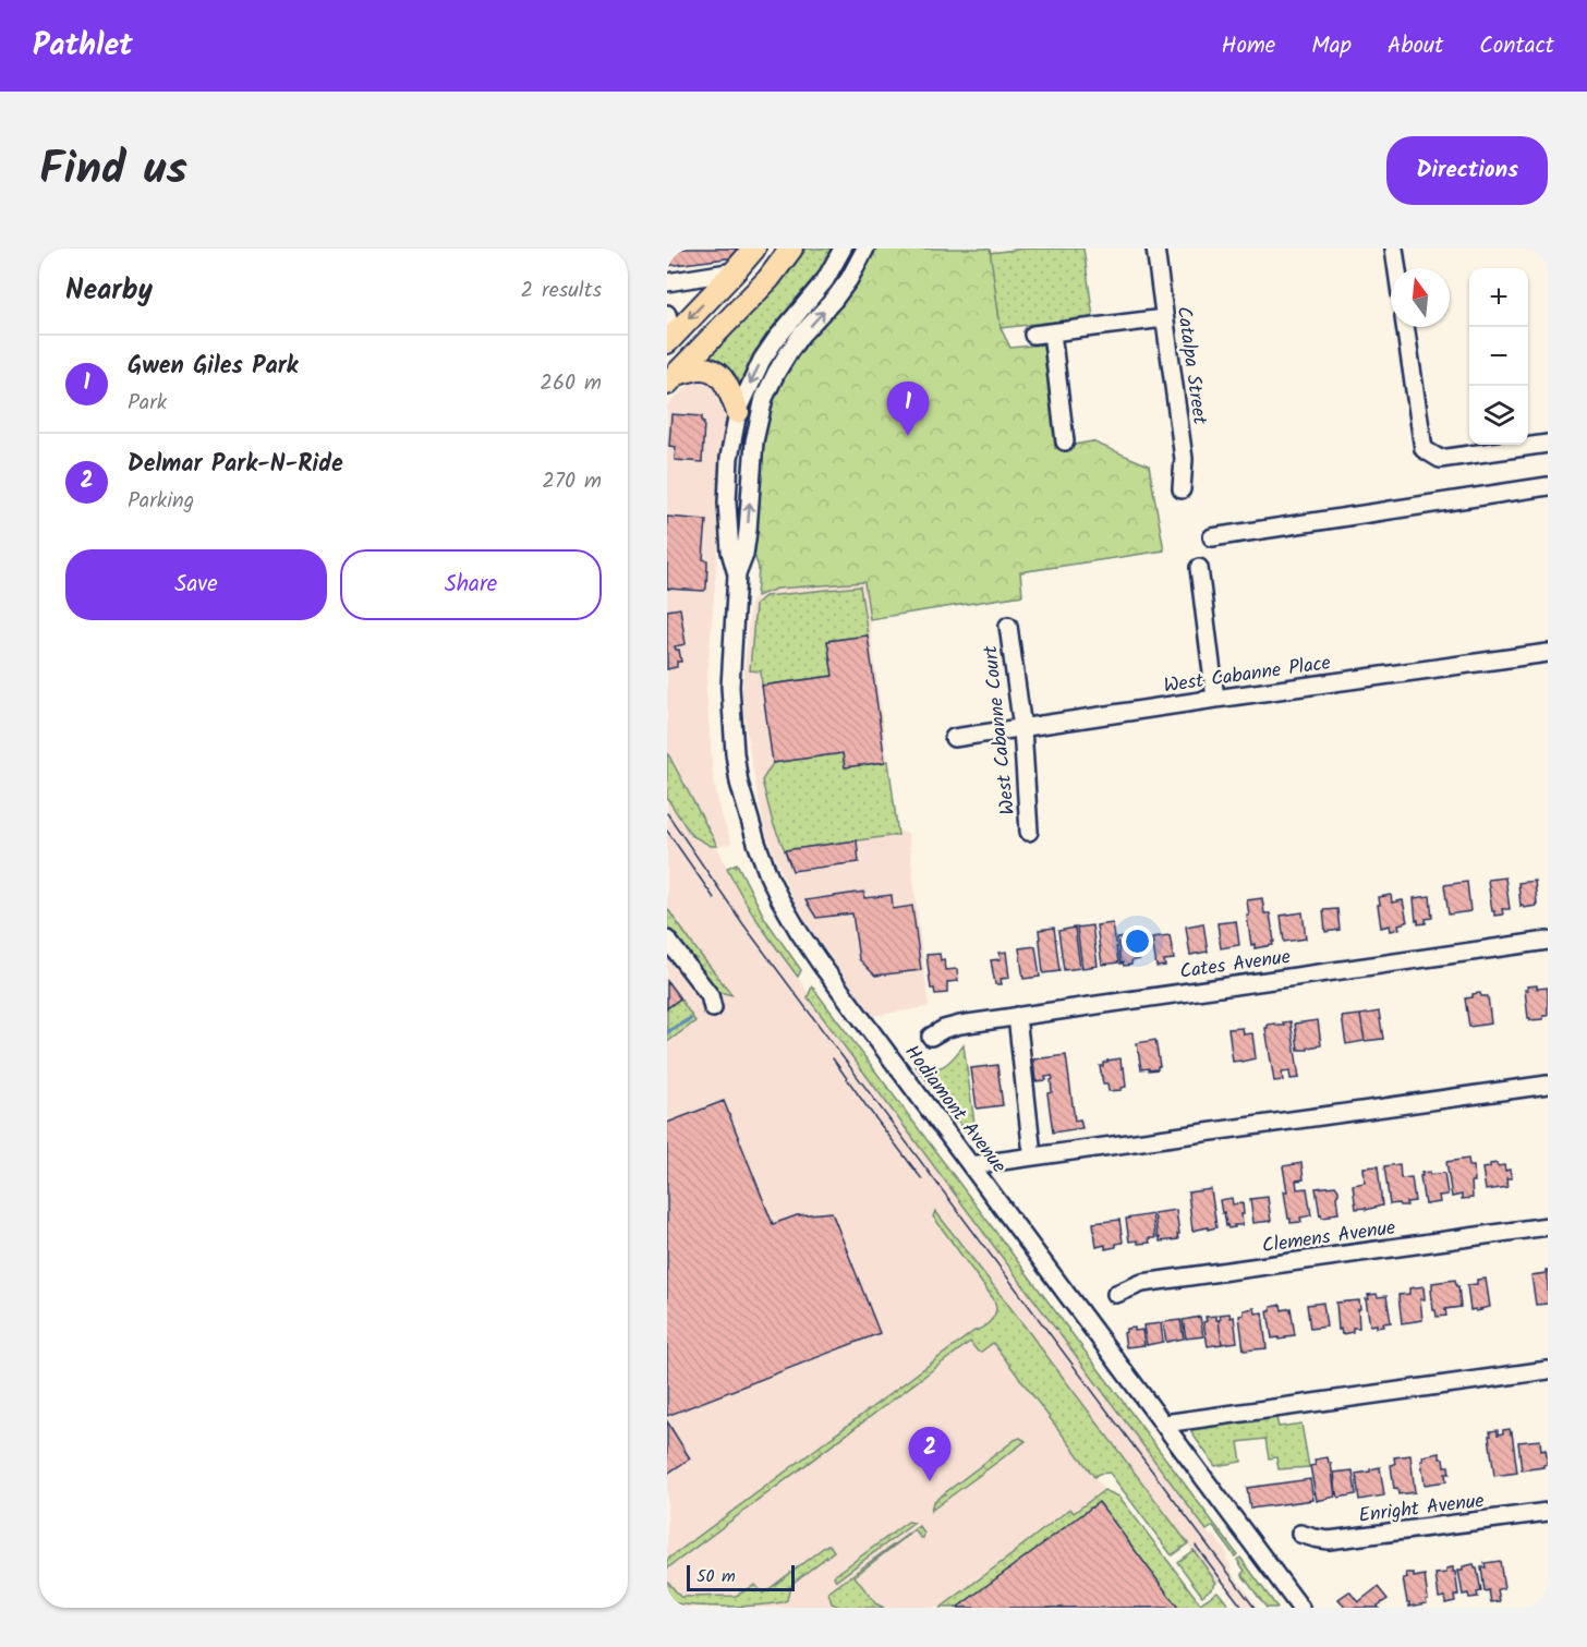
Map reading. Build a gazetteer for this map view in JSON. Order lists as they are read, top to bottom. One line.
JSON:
{"streets":{"street":["Catalpa Street","West Cabanne Place","West Cabanne Court","Cates Avenue","Hodiamont Avenue","Clemens Avenue","Enright Avenue"]},"crossings":[["West Cabanne Place","West Cabanne Court"]],"scale_bar":"50 m","north":"top","page":{"header":"Pathlet","nav":["Home","Map","About","Contact"],"title":"Find us","buttons":["Directions",["Save","Share"]],"heading":["Nearby","2 results"],"map_buttons":["+","−"],"list":[{"mark":"1","name":"Gwen Giles Park","note":"Park","value":"260 m"},{"mark":"2","name":"Delmar Park-N-Ride","note":"Parking","value":"270 m"}],"pins":["1","2"],"scale":"50 m"}}
